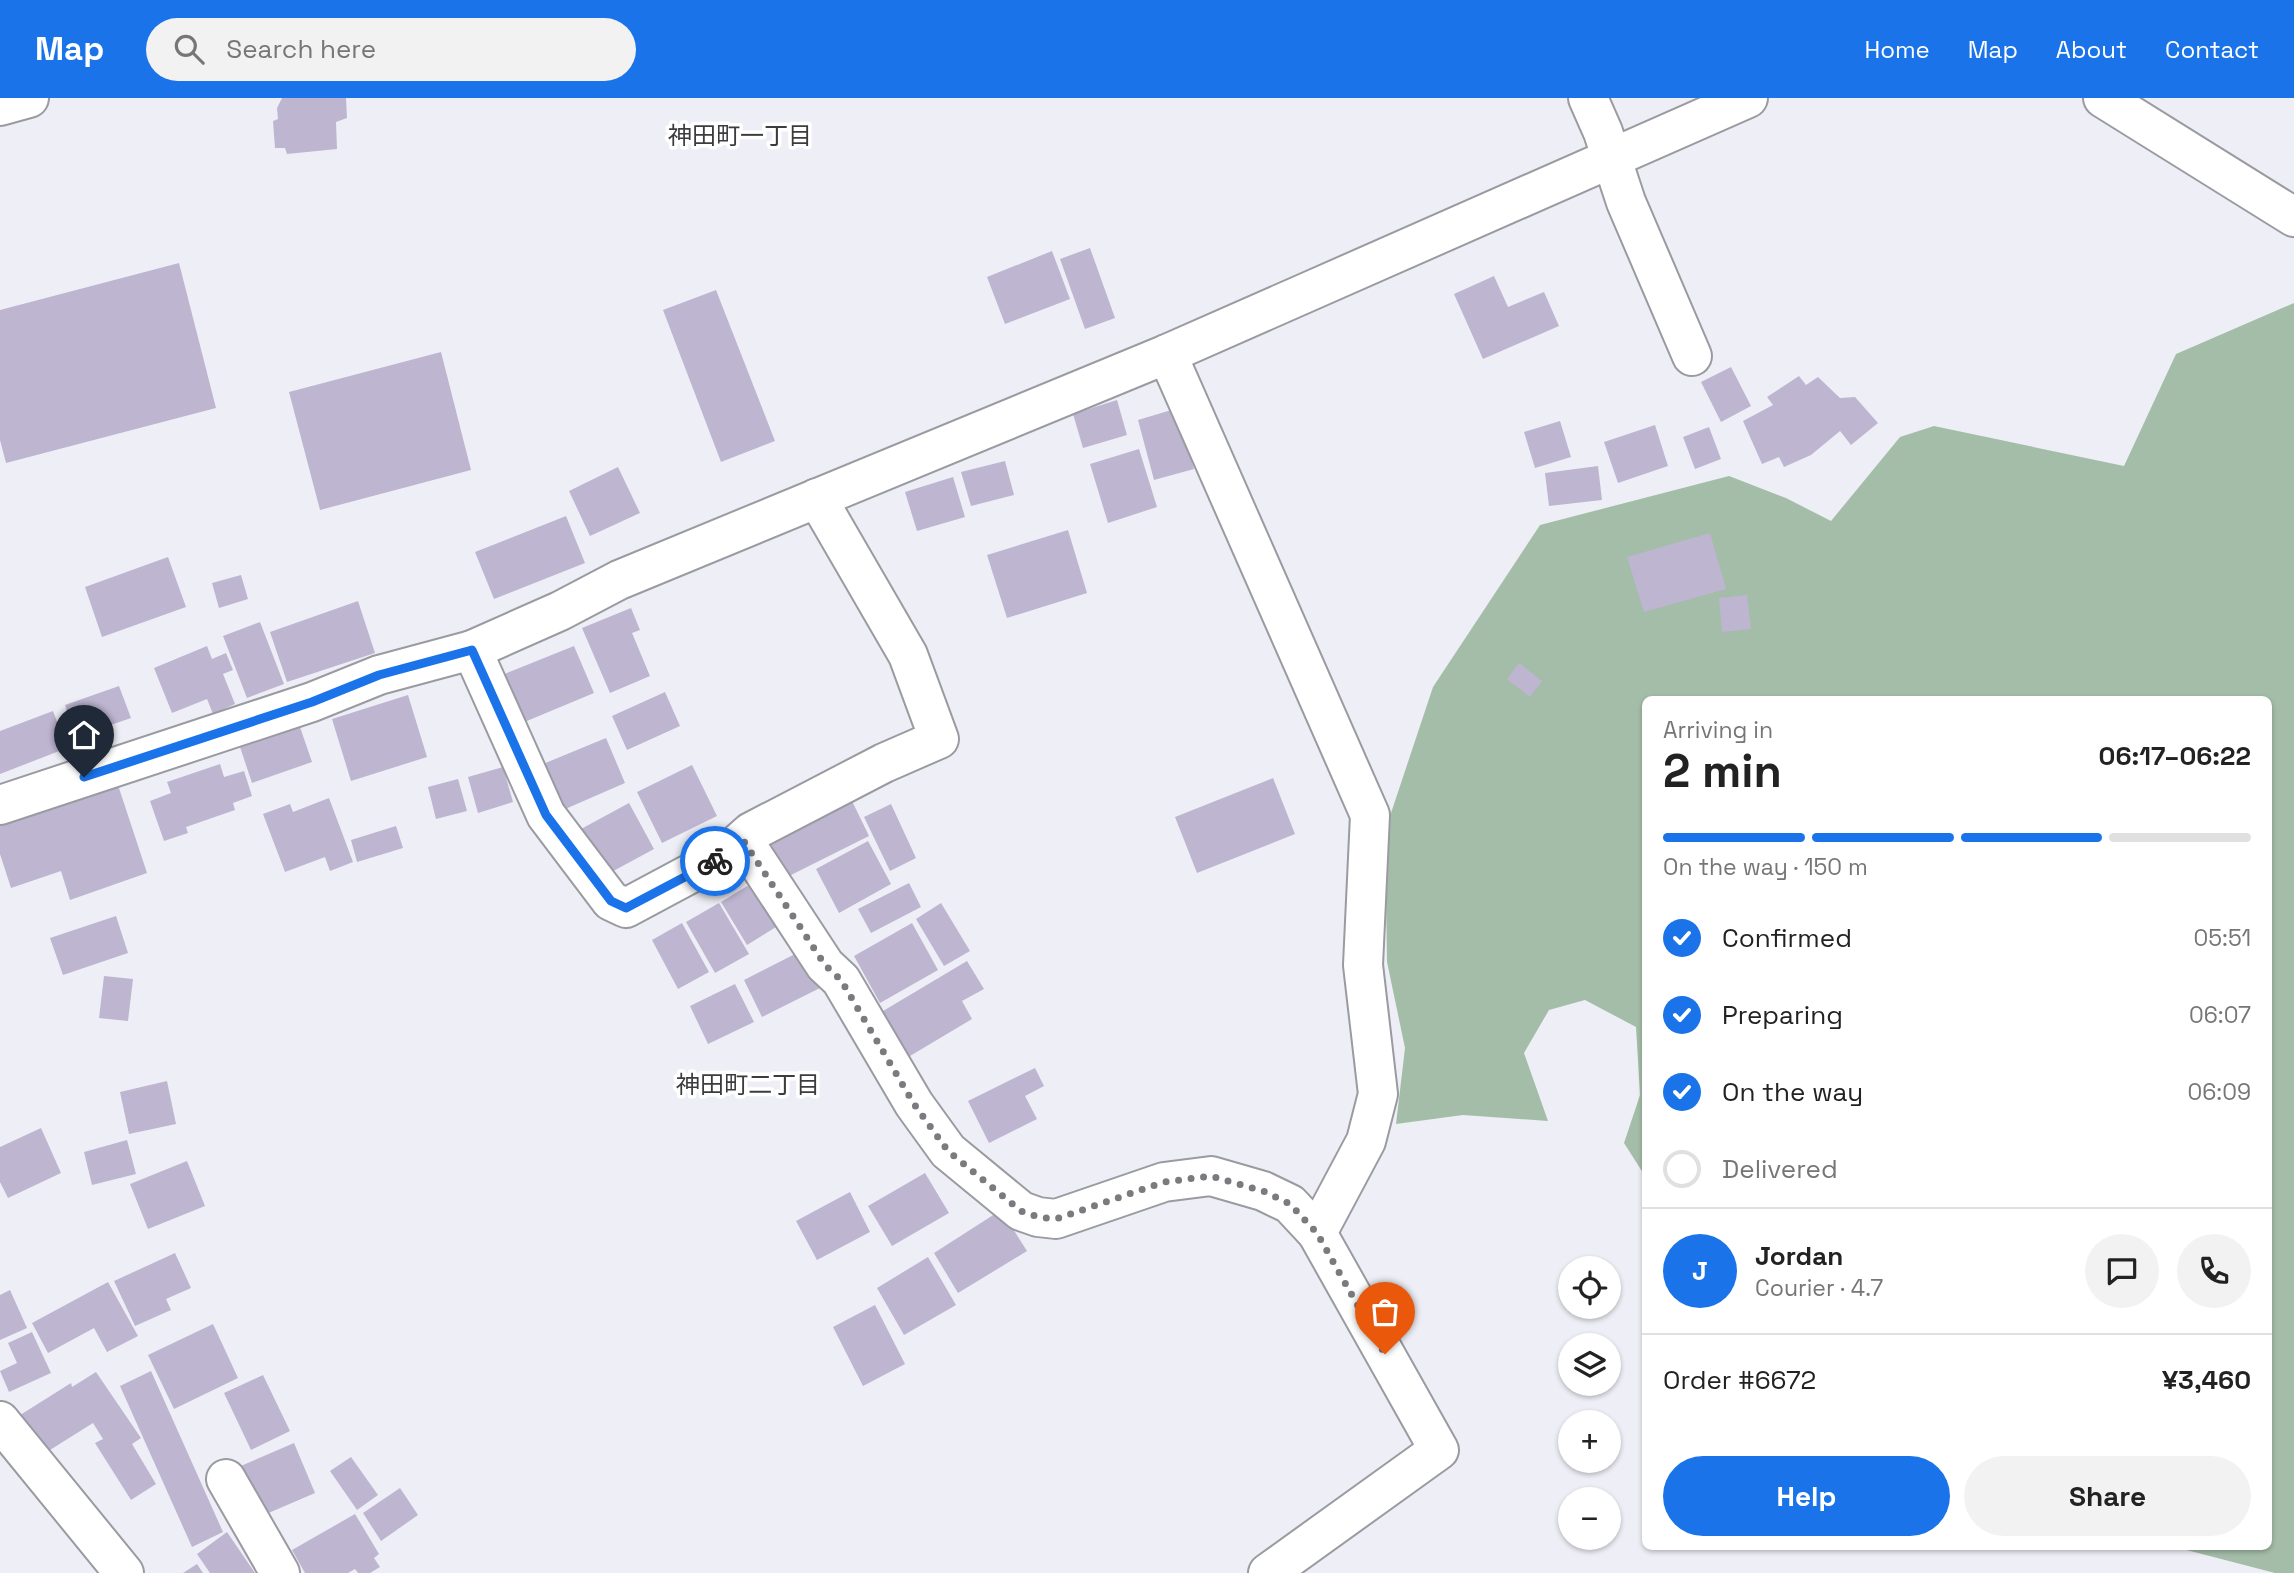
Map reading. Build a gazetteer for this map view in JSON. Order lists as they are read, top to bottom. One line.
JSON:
{"districts":["神田町一丁目","神田町二丁目"],"page":{"header":"Map","search":"Search here","nav":["Home","Map","About","Contact"],"heading":["2 min","Arriving in","06:17–06:22"],"panel":["Jordan","Courier · 4.7","Order #6672","¥3,460"],"bar":"On the way · 150 m","list":[["Confirmed","05:51"],["Preparing","06:07"],["On the way","06:09"],"Delivered"],"round":"J","map_buttons":["+","−"],"buttons":["Help","Share"]}}
